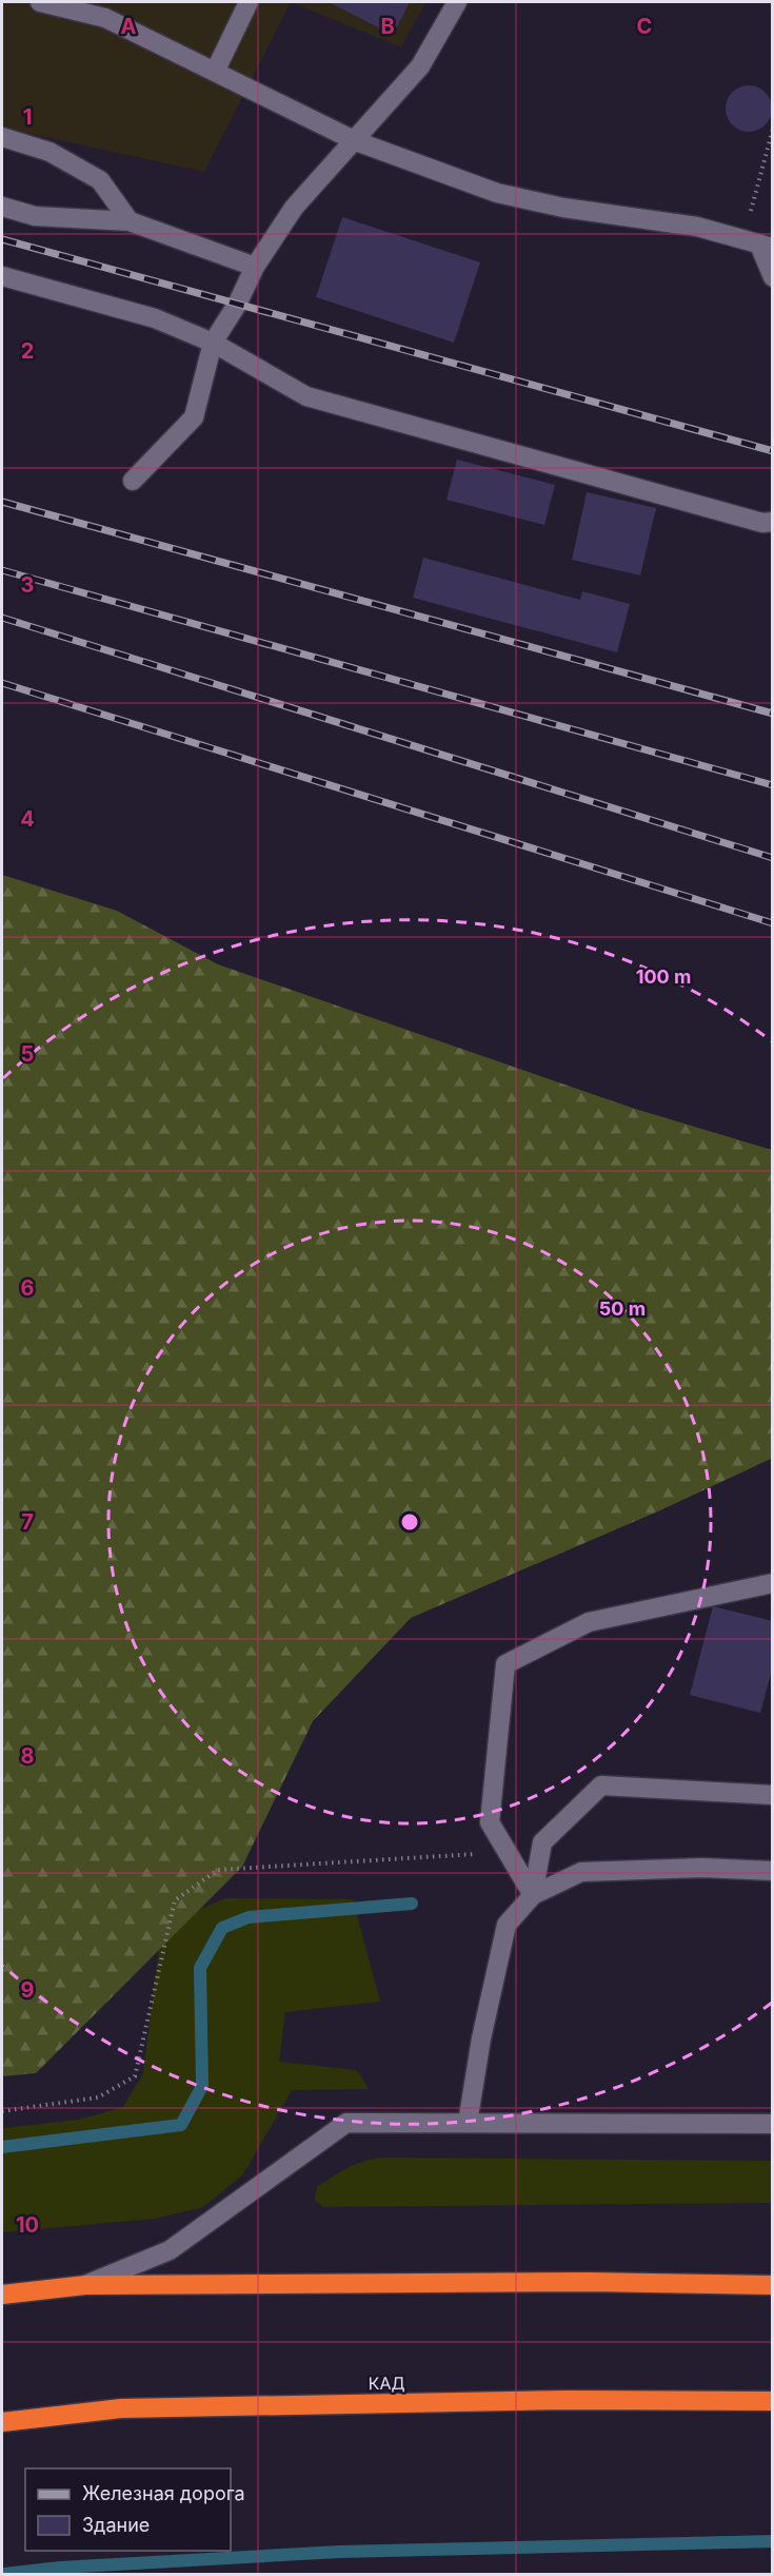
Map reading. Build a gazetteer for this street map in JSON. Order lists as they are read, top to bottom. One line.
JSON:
{"streets":{"highway":["КАД"]},"legend":["Железная дорога","Здание"],"grid":{"columns":["A","B","C"],"rows":["1","2","3","4","5","6","7","8","9","10"]},"rings":["100 m","50 m"]}
